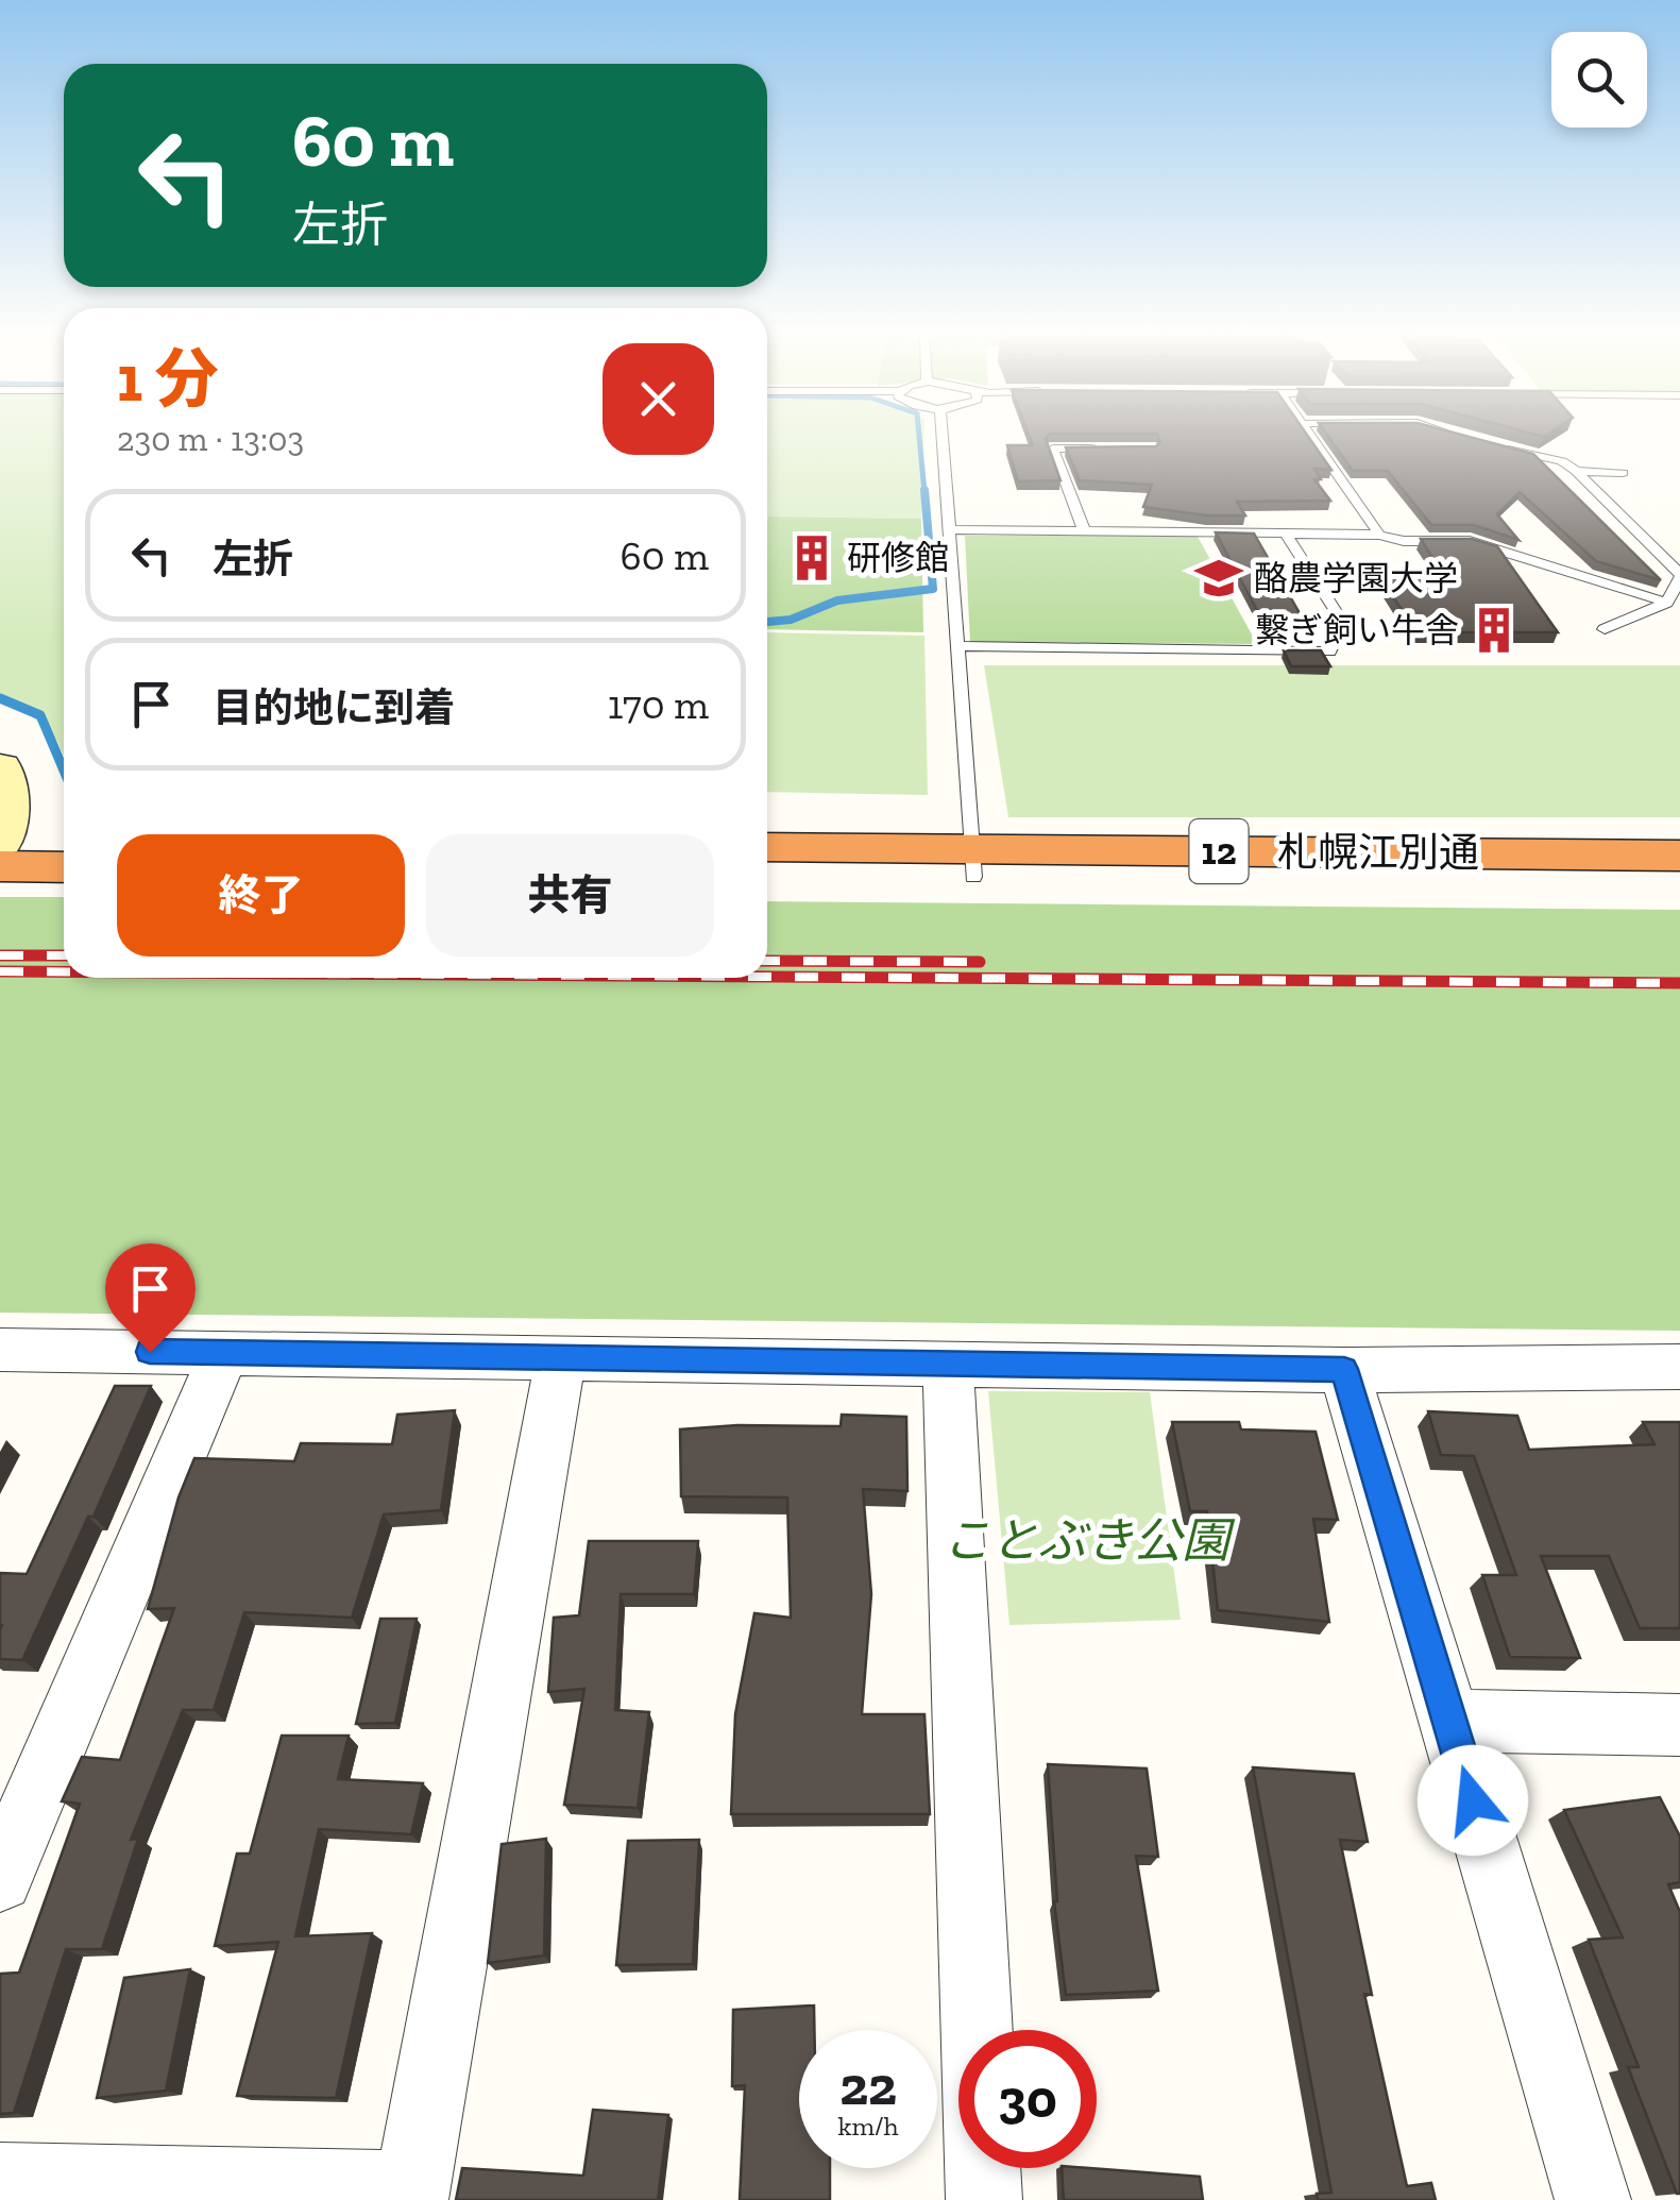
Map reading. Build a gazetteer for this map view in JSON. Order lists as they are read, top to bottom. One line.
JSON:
{"streets":{"highway":["12","札幌江別通"]},"parks":["ことぶき公園"],"places":{"building":["研修館","繋ぎ飼い牛舎"],"school or university":["酪農学園大学"]},"page":{"turn":["60 m","左折"],"heading":["1 分","230 m · 13:03"],"list":[{"name":"左折","value":"60 m"},{"name":"目的地に到着","value":"170 m"}],"buttons":["終了","共有"],"speed":"22 km/h","limit":"30"}}
